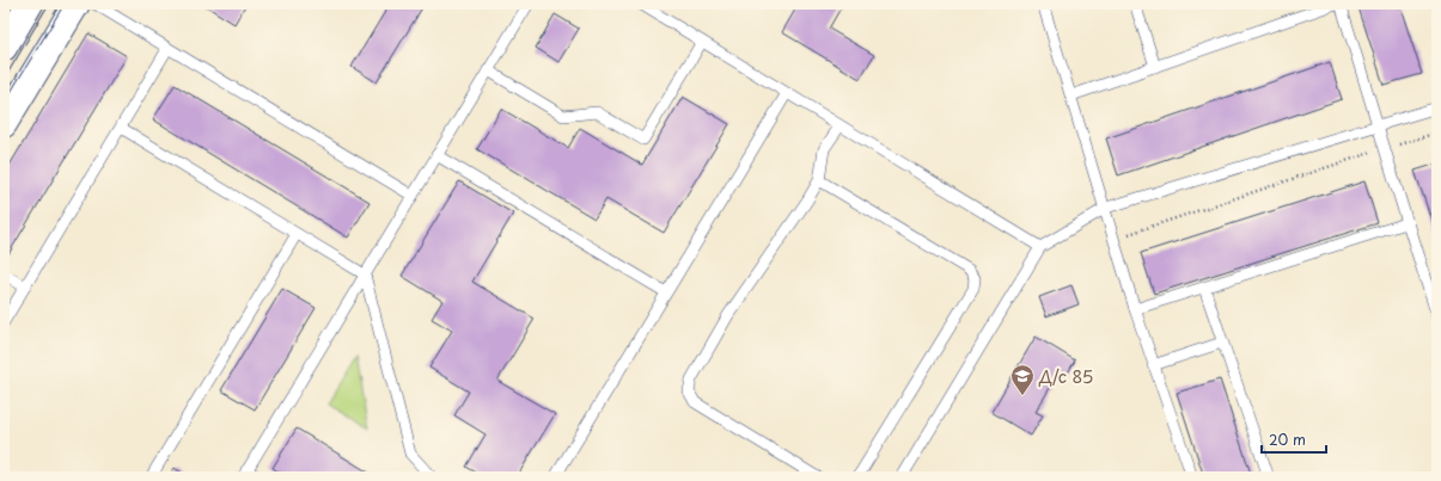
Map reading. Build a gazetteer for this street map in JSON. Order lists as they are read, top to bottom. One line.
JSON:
{"places":{"school or university":["Д/с 85"]},"scale_bar":"20 m"}
